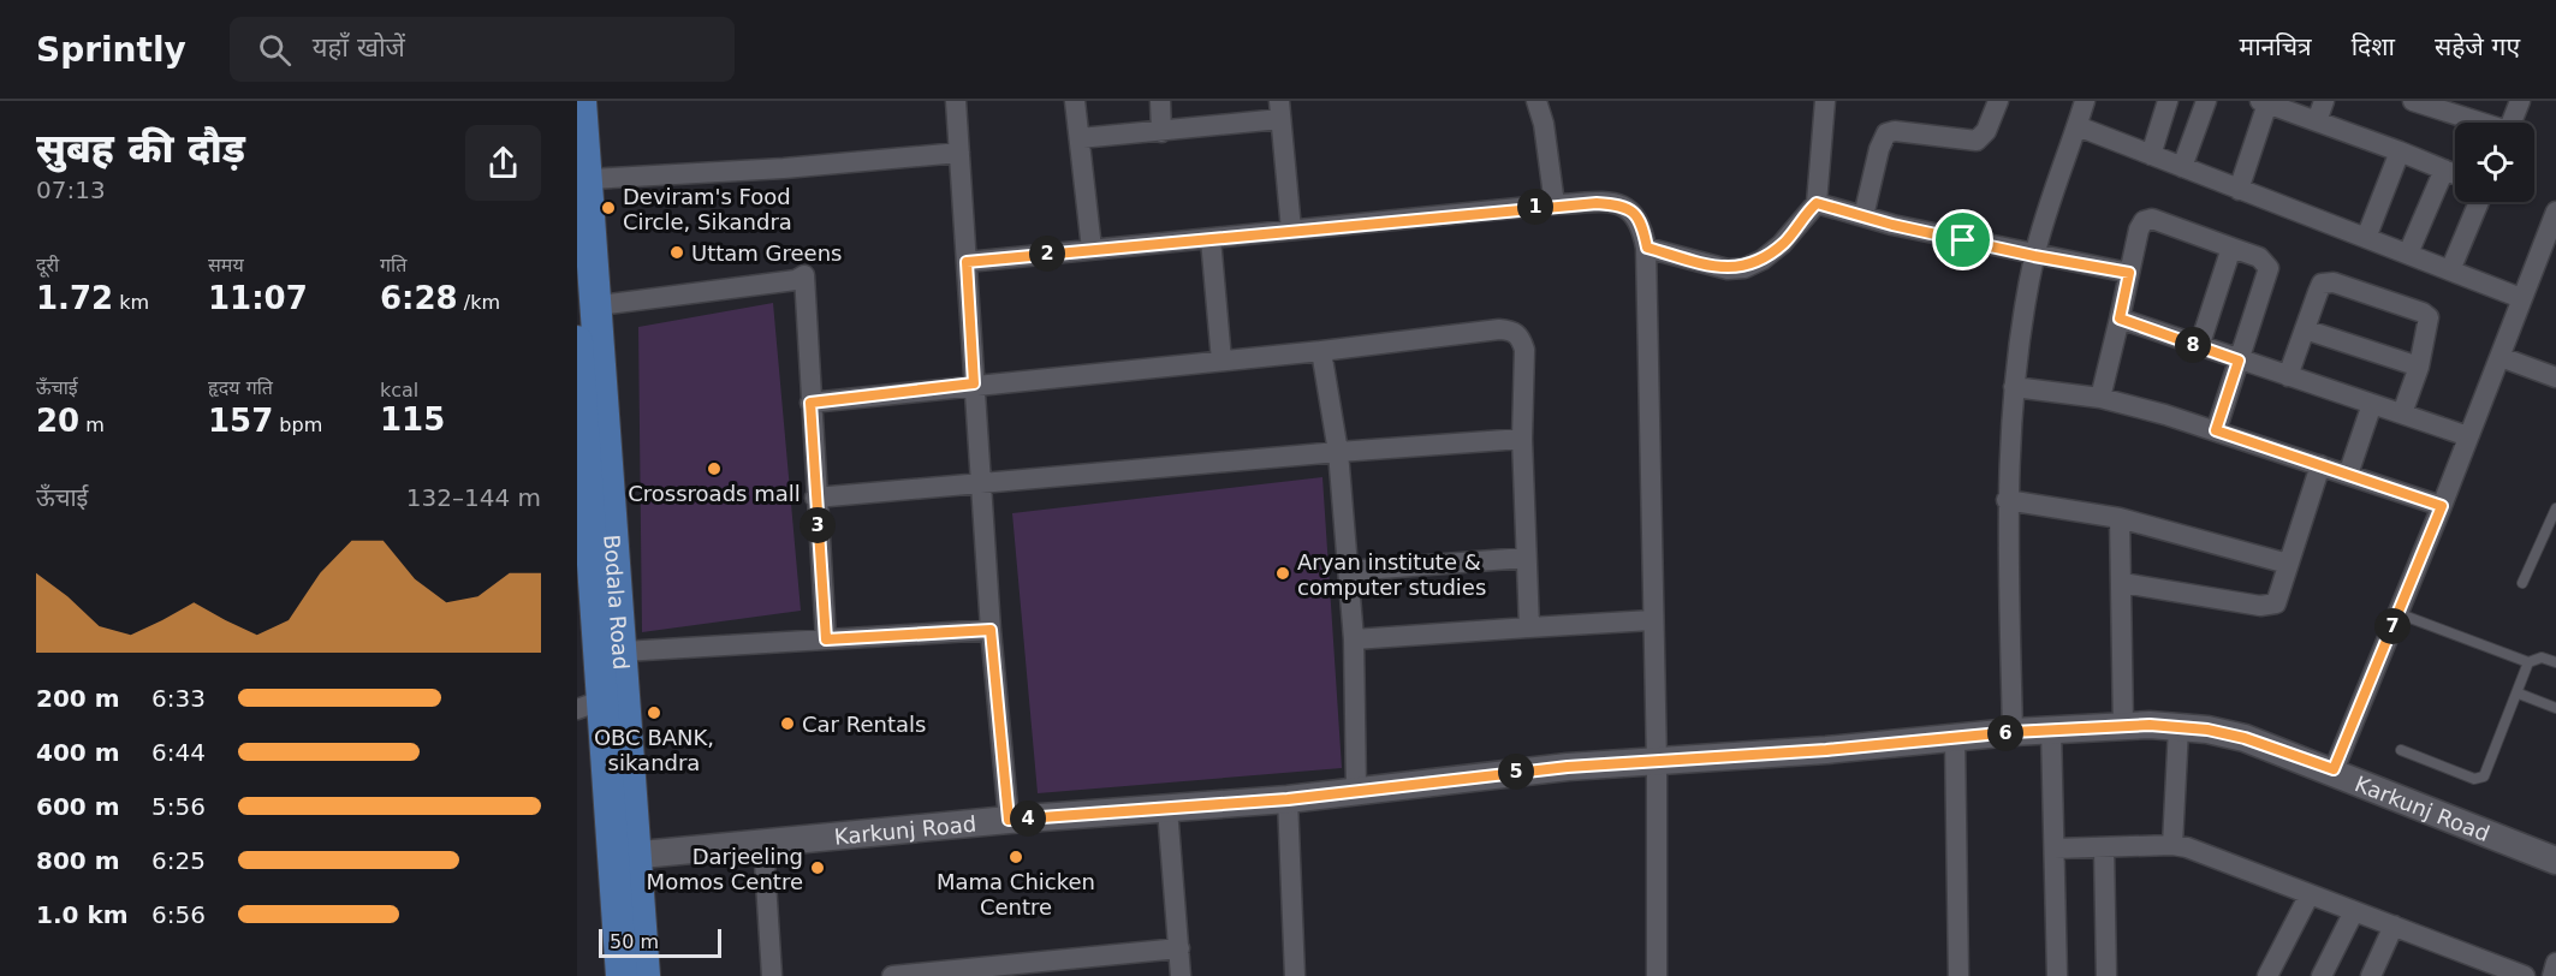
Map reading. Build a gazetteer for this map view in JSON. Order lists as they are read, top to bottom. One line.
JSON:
{"streets":{"main road":["Bodala Road"],"street":["Karkunj Road"]},"crossings":[["Bodala Road","Karkunj Road"]],"places":["Deviram's Food Circle, Sikandra","Uttam Greens","Crossroads mall","Aryan institute & computer studies","OBC BANK, sikandra","Car Rentals","Mama Chicken Centre","Darjeeling Momos Centre"],"scale_bar":"50 m","page":{"header":"Sprintly","search":"यहाँ खोजें","nav":["मानचित्र","दिशा","सहेजे गए"],"heading":["सुबह की दौड़","07:13"],"pins":["1","2","8","3","7","6","5","4"],"stats":[["दूरी","1.72 km"],["समय","11:07"],["गति","6:28 /km"],["ऊँचाई","20 m"],["हृदय गति","157 bpm"],["kcal","115"]],"chart":["ऊँचाई","132–144 m"],"list":[{"name":"200 m","note":"6:33"},{"name":"400 m","note":"6:44"},{"name":"600 m","note":"5:56"},{"name":"800 m","note":"6:25"},{"name":"1.0 km","note":"6:56"}],"scale":"50 m"}}
